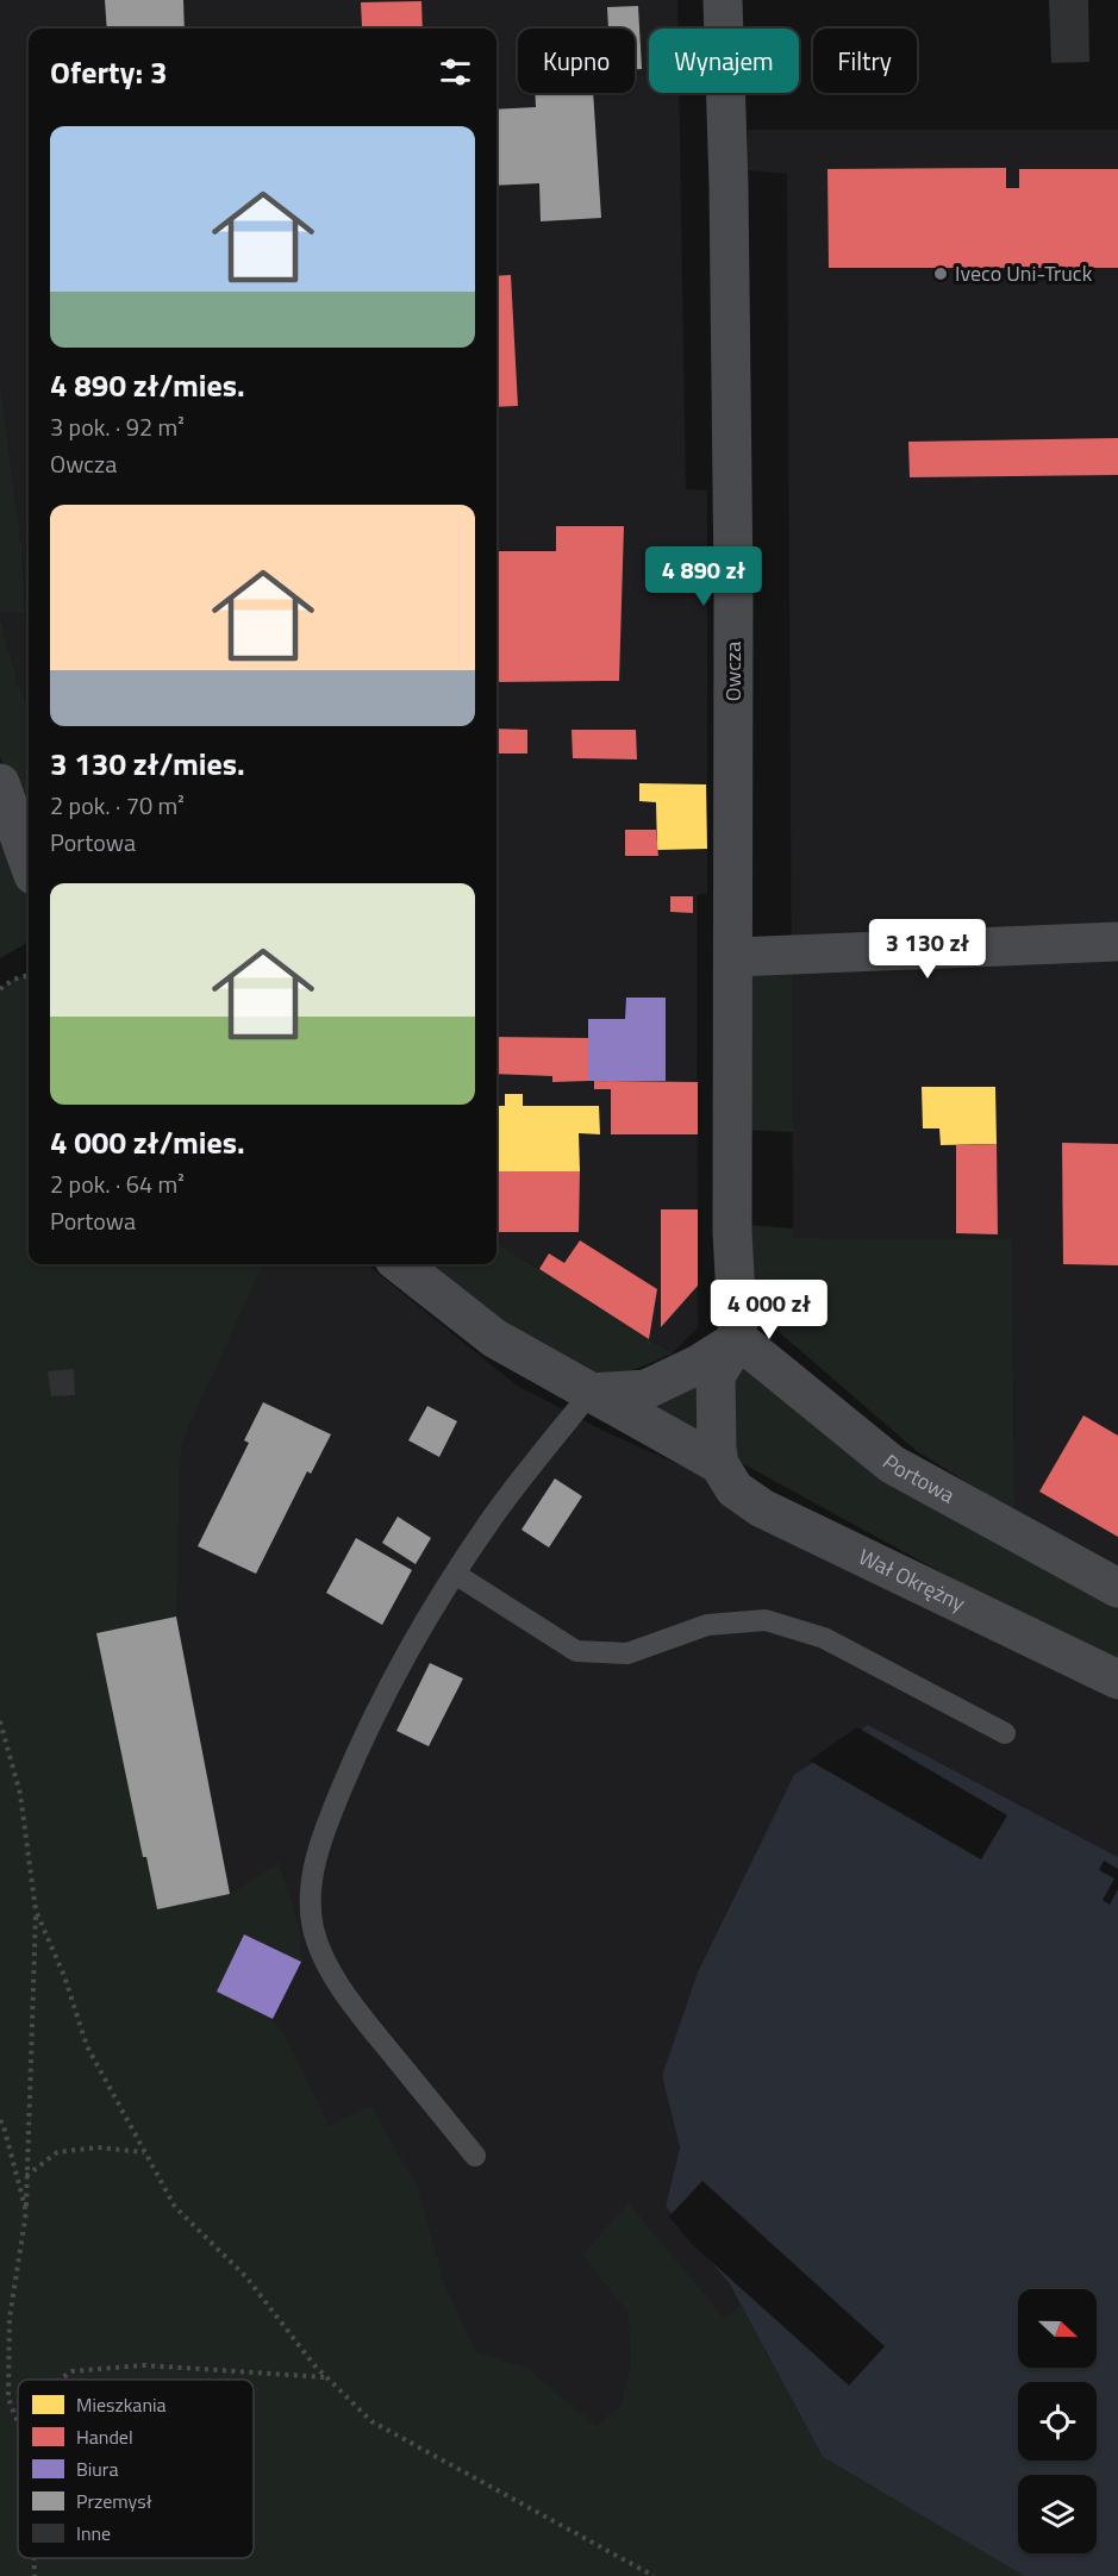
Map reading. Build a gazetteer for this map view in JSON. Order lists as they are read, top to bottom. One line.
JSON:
{"streets":{"street":["Owcza","Portowa","Wał Okrężny"]},"crossings":[["Owcza","Portowa"]],"places":["Iveco Uni-Truck"],"legend":["Mieszkania","Handel","Biura","Przemysł","Inne"],"north":"right","page":{"chip":["Kupno","Wynajem","Filtry"],"heading":"Oferty: 3","list":[{"name":"4 890 zł/mies.","note":"3 pok. · 92 m² · Owcza"},{"name":"3 130 zł/mies.","note":"2 pok. · 70 m² · Portowa"},{"name":"4 000 zł/mies.","note":"2 pok. · 64 m² · Portowa"}],"price":["4 890 zł","3 130 zł","4 000 zł"]}}
